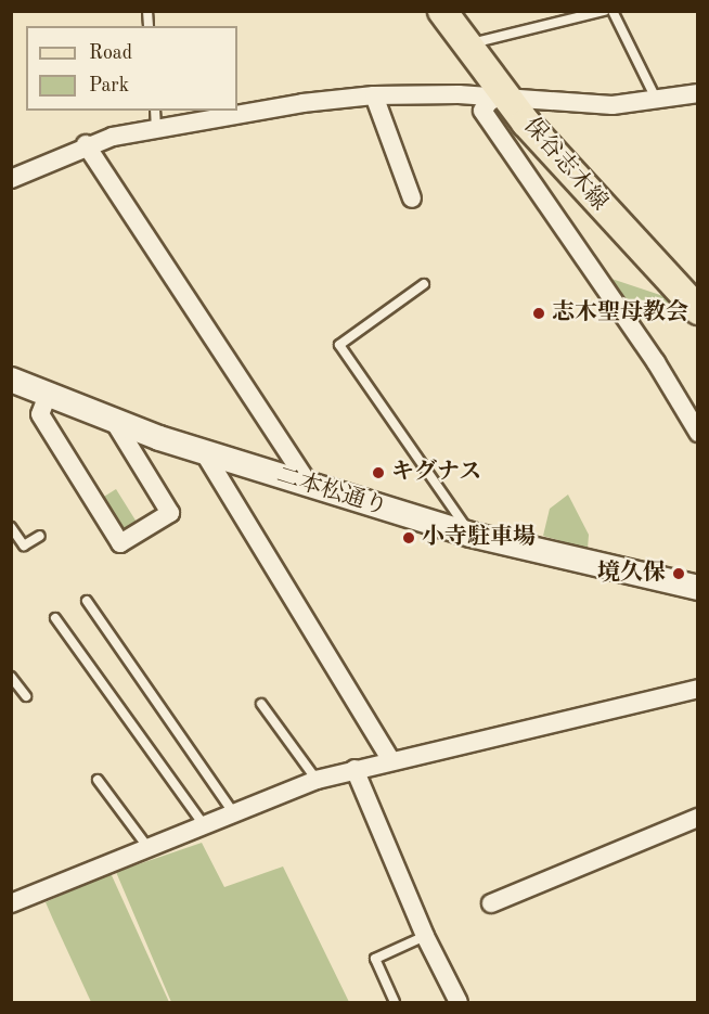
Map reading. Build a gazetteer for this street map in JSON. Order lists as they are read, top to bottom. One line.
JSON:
{"streets":{"main road":["保谷志木線"],"street":["二本松通り"]},"places":["志木聖母教会","キグナス","小寺駐車場","境久保"],"legend":["Road","Park"]}
